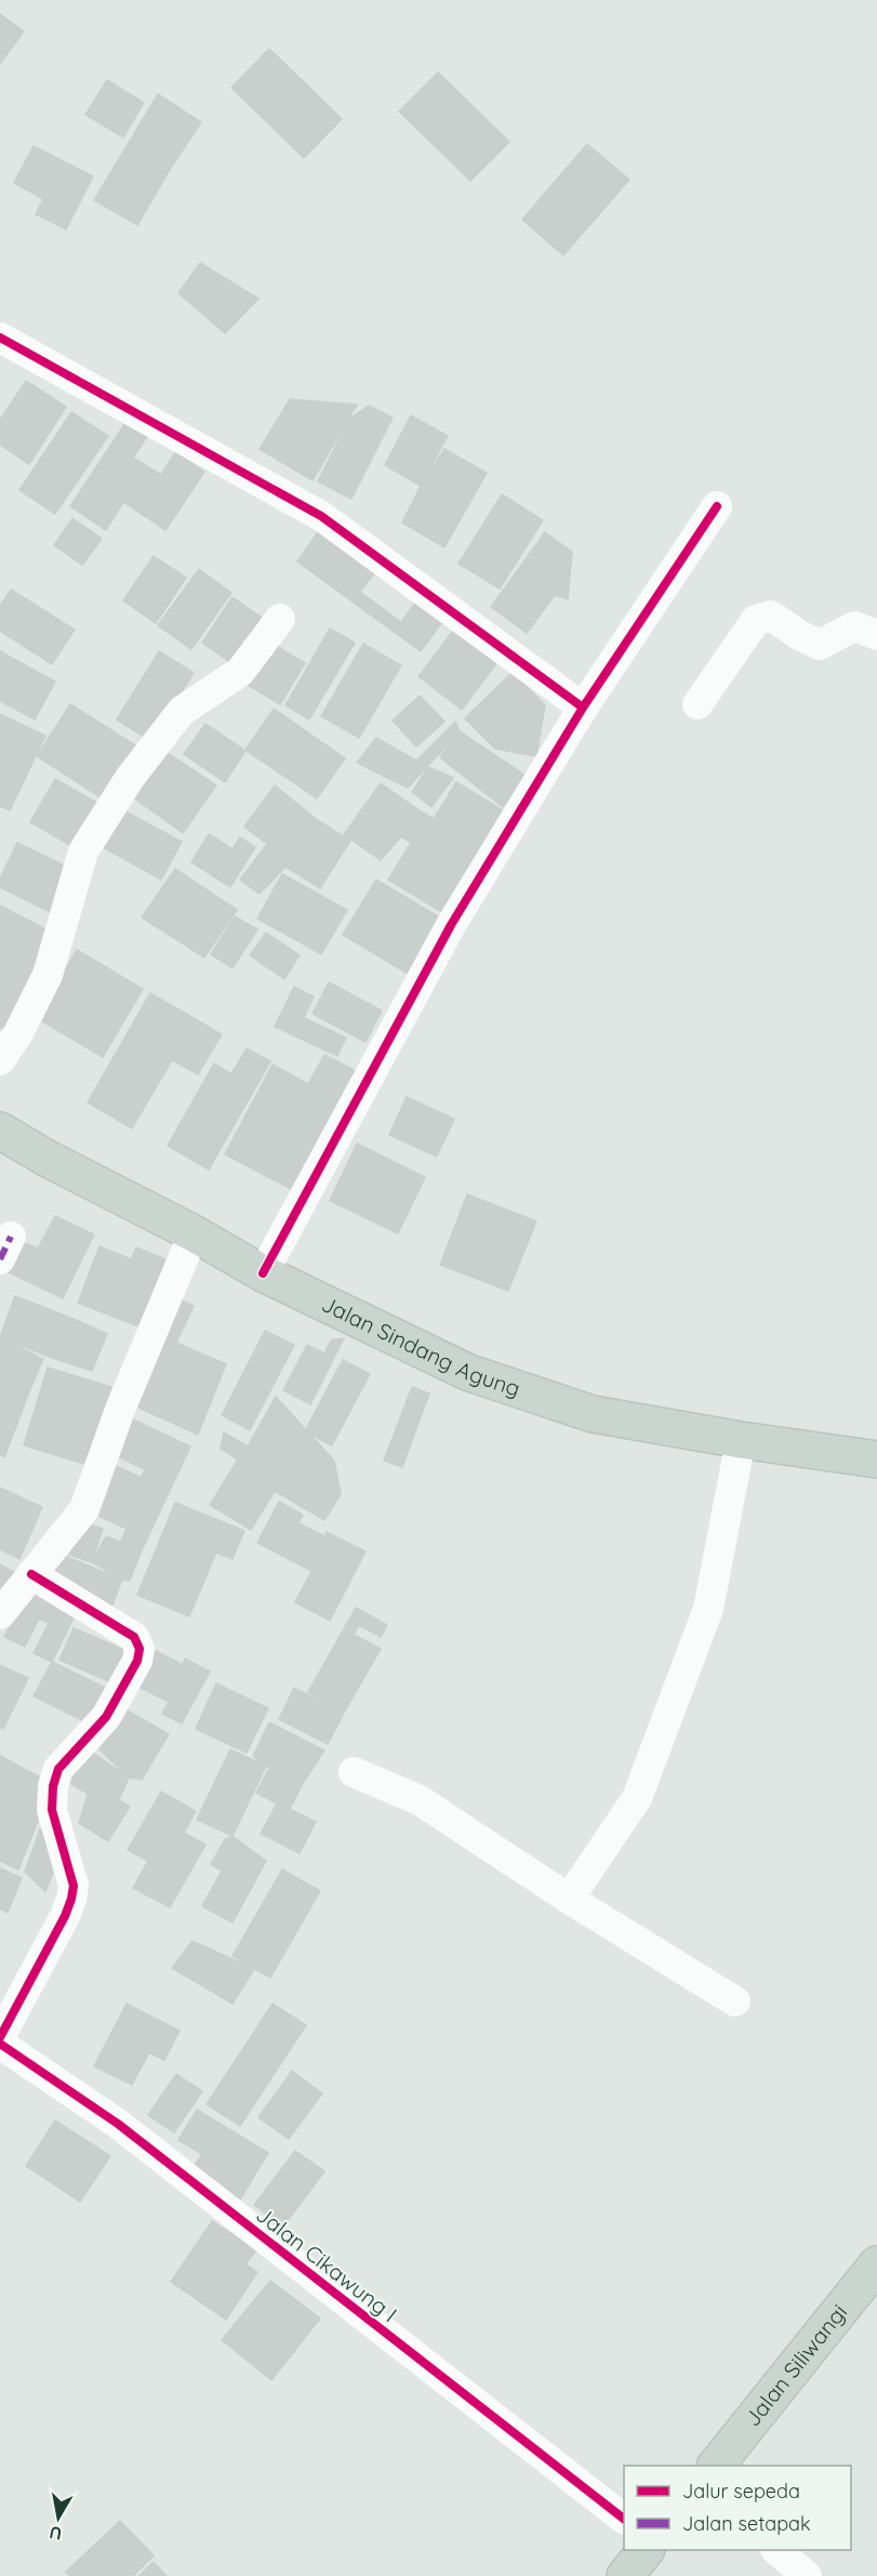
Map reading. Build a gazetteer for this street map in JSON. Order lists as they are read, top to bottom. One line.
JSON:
{"streets":{"main road":["Jalan Sindang Agung","Jalan Siliwangi"],"street":["Jalan Cikawung I"]},"legend":["Jalur sepeda","Jalan setapak"],"north":"bottom"}
